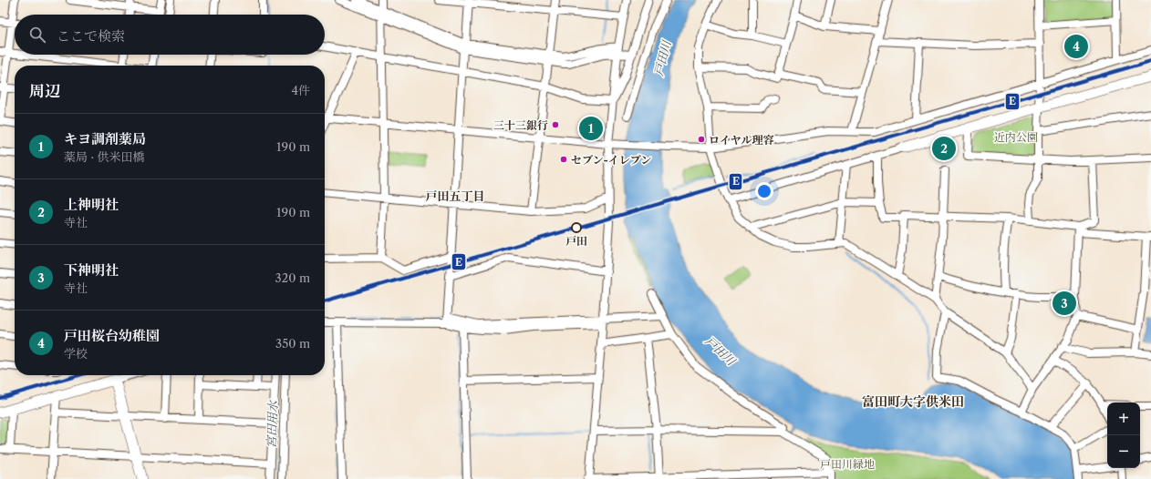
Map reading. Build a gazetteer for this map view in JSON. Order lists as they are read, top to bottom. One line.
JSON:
{"districts":["戸田五丁目","富田町大字供米田"],"water":["戸田川","宮田用水"],"parks":["近内公園","戸田川緑地"],"places":["三十三銀行","ロイヤル理容","セブン-イレブン","戸田"],"lines":["transit line E"],"page":{"search":"ここで検索","pins":["4","1","2","3"],"heading":["周辺","4件"],"list":[{"mark":"1","name":"キヨ調剤薬局","note":"薬局 · 供米田橋","value":"190 m"},{"mark":"2","name":"上神明社","note":"寺社","value":"190 m"},{"mark":"3","name":"下神明社","note":"寺社","value":"320 m"},{"mark":"4","name":"戸田桜台幼稚園","note":"学校","value":"350 m"}],"map_buttons":["+","−"]}}
